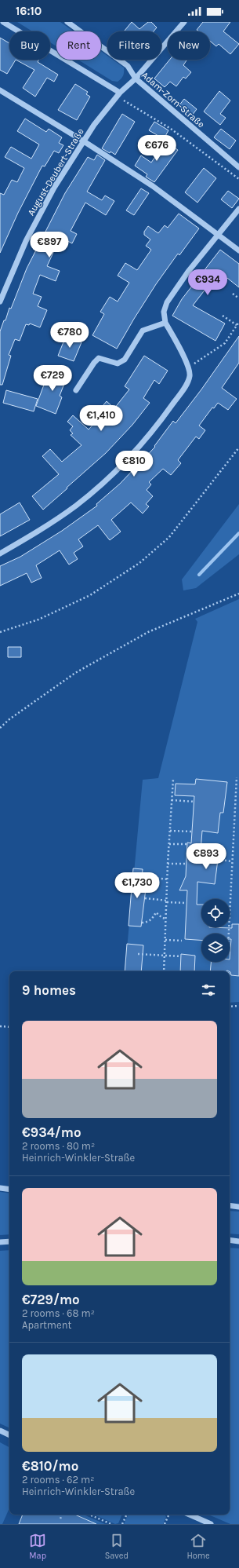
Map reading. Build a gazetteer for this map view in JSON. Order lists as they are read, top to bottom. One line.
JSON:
{"streets":{"street":["Adam-Zorn-Straße","August-Deubert-Straße"]},"crossings":[["Adam-Zorn-Straße","August-Deubert-Straße"]],"page":{"status":"16:10","chip":["Buy","Rent","Filters","New"],"price":["€676","€897","€934","€780","€729","€1,410","€810","€893","€1,730"],"heading":"9 homes","list":[{"name":"€934/mo","note":"2 rooms · 80 m² · Heinrich-Winkler-Straße"},{"name":"€729/mo","note":"2 rooms · 68 m² · Apartment"},{"name":"€810/mo","note":"2 rooms · 62 m² · Heinrich-Winkler-Straße"}],"tabs":["Map","Saved","Home"]}}
